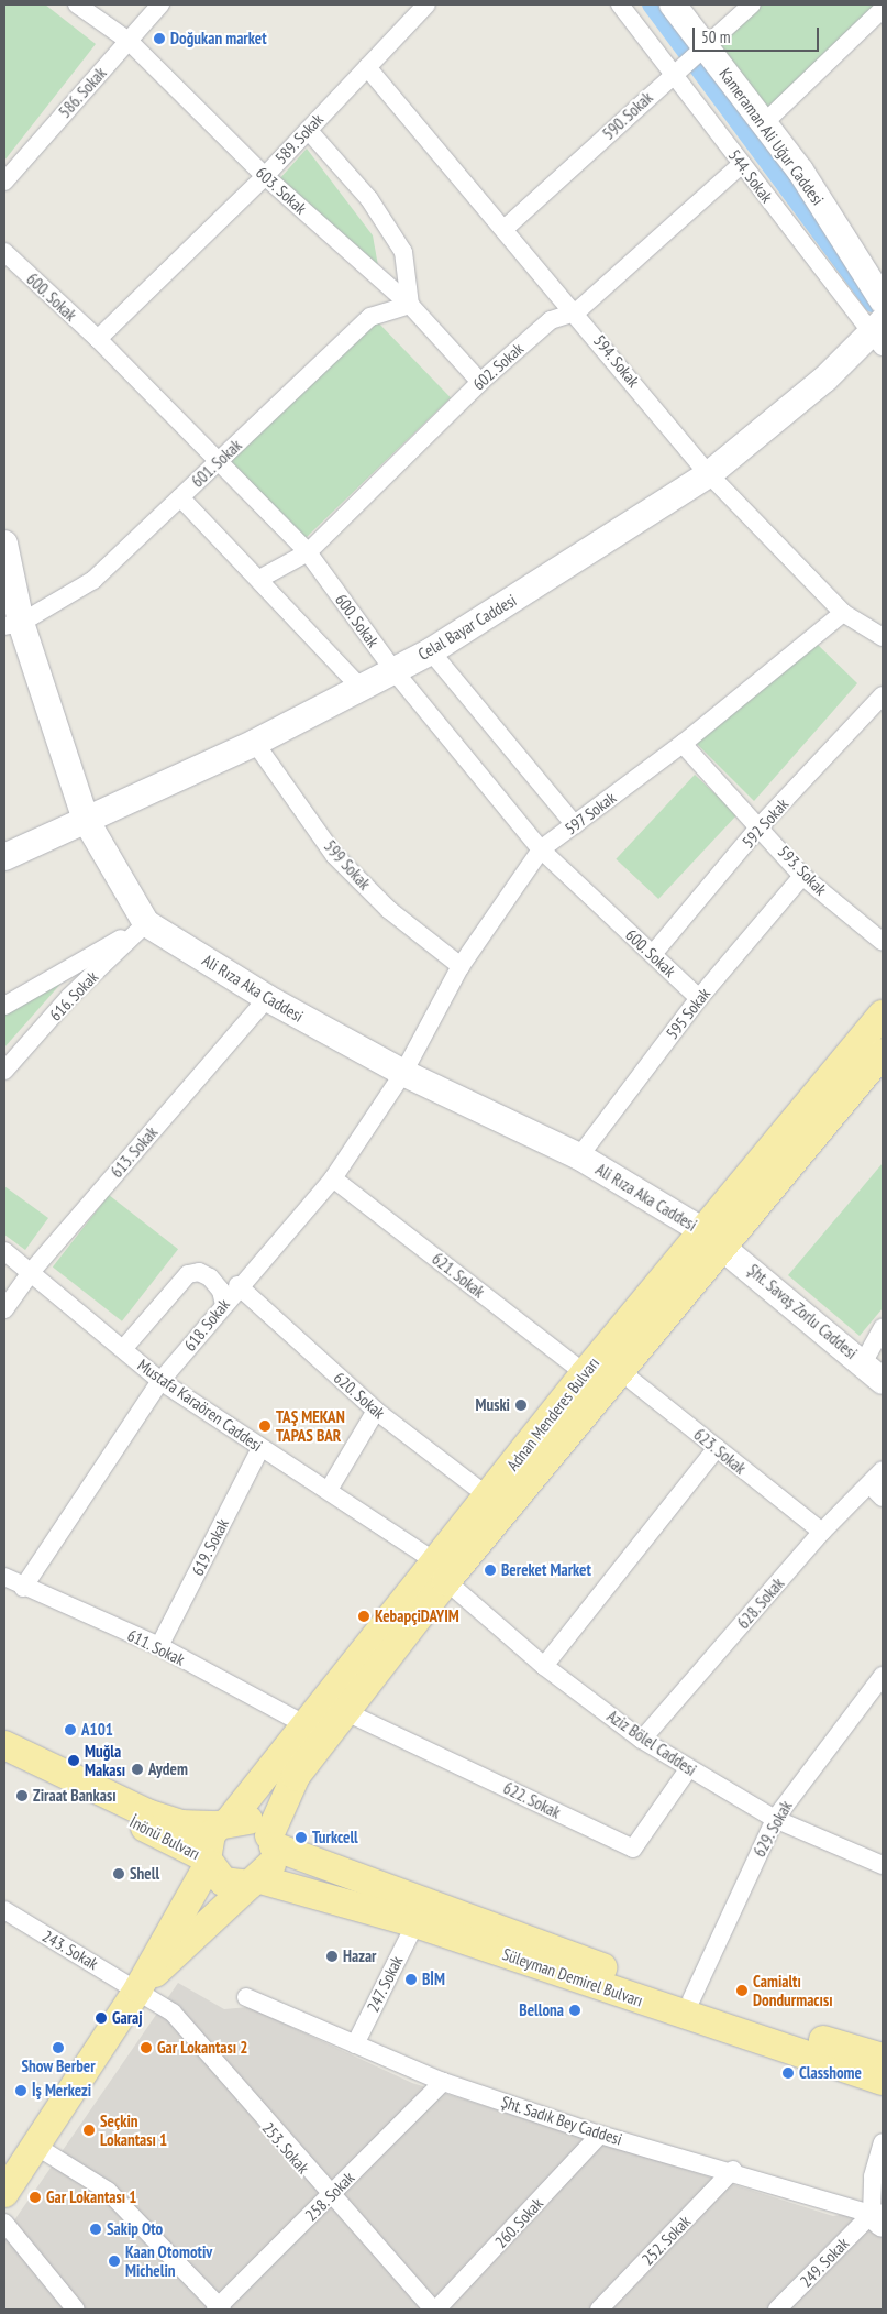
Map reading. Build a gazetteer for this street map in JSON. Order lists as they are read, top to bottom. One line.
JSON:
{"streets":{"main road":["Adnan Menderes Bulvarı","İnönü Bulvarı","Süleyman Demirel Bulvarı"],"street":["586. Sokak","590. Sokak","Kameraman Ali Uğur Caddesi","589. Sokak","544. Sokak","603. Sokak","600. Sokak","594. Sokak","602. Sokak","601. Sokak","Celal Bayar Caddesi","597 Sokak","592 Sokak","599 Sokak","593. Sokak","Ali Rıza Aka Caddesi","616. Sokak","595 Sokak","613. Sokak","621. Sokak","Şht. Savaş Zorlu Caddesi","618. Sokak","620. Sokak","Mustafa Karaören Caddesi","623. Sokak","619. Sokak","628. Sokak","611. Sokak","Aziz Bölel Caddesi","622. Sokak","629. Sokak","243. Sokak","247. Sokak","Şht. Sadık Bey Caddesi","253. Sokak","258. Sokak","260. Sokak","252. Sokak","249. Sokak"]},"crossings":[["586. Sokak","603. Sokak"],["590. Sokak","Kameraman Ali Uğur Caddesi"],["590. Sokak","544. Sokak"],["590. Sokak","594. Sokak"],["589. Sokak","603. Sokak"],["589. Sokak","600. Sokak"],["589. Sokak","594. Sokak"],["544. Sokak","602. Sokak"],["544. Sokak","Celal Bayar Caddesi"],["603. Sokak","602. Sokak"],["603. Sokak","601. Sokak"],["600. Sokak","602. Sokak"],["600. Sokak","601. Sokak"],["600. Sokak","Celal Bayar Caddesi"],["600. Sokak","597 Sokak"],["600. Sokak","592 Sokak"],["600. Sokak","595 Sokak"],["594. Sokak","602. Sokak"],["594. Sokak","Celal Bayar Caddesi"],["594. Sokak","597 Sokak"],["601. Sokak","Ali Rıza Aka Caddesi"],["Celal Bayar Caddesi","599 Sokak"],["Celal Bayar Caddesi","Ali Rıza Aka Caddesi"],["597 Sokak","599 Sokak"],["597 Sokak","593. Sokak"],["597 Sokak","Ali Rıza Aka Caddesi"],["597 Sokak","618. Sokak"],["592 Sokak","593. Sokak"],["593. Sokak","595 Sokak"],["Ali Rıza Aka Caddesi","616. Sokak"],["Ali Rıza Aka Caddesi","595 Sokak"],["Ali Rıza Aka Caddesi","613. Sokak"],["Ali Rıza Aka Caddesi","Şht. Savaş Zorlu Caddesi"],["Ali Rıza Aka Caddesi","618. Sokak"],["Ali Rıza Aka Caddesi","Adnan Menderes Bulvarı"],["613. Sokak","Mustafa Karaören Caddesi"],["621. Sokak","618. Sokak"],["621. Sokak","Adnan Menderes Bulvarı"],["Şht. Savaş Zorlu Caddesi","Adnan Menderes Bulvarı"],["618. Sokak","620. Sokak"],["618. Sokak","Mustafa Karaören Caddesi"],["618. Sokak","611. Sokak"],["620. Sokak","Adnan Menderes Bulvarı"],["Mustafa Karaören Caddesi","Adnan Menderes Bulvarı"],["Mustafa Karaören Caddesi","619. Sokak"],["Mustafa Karaören Caddesi","Aziz Bölel Caddesi"],["Adnan Menderes Bulvarı","623. Sokak"],["Adnan Menderes Bulvarı","611. Sokak"],["Adnan Menderes Bulvarı","Aziz Bölel Caddesi"],["Adnan Menderes Bulvarı","622. Sokak"],["Adnan Menderes Bulvarı","İnönü Bulvarı"],["Adnan Menderes Bulvarı","243. Sokak"],["Adnan Menderes Bulvarı","Süleyman Demirel Bulvarı"],["Adnan Menderes Bulvarı","253. Sokak"],["623. Sokak","628. Sokak"],["619. Sokak","611. Sokak"],["628. Sokak","Aziz Bölel Caddesi"],["Aziz Bölel Caddesi","622. Sokak"],["Aziz Bölel Caddesi","629. Sokak"],["629. Sokak","Süleyman Demirel Bulvarı"],["İnönü Bulvarı","Süleyman Demirel Bulvarı"],["243. Sokak","253. Sokak"],["Süleyman Demirel Bulvarı","247. Sokak"],["247. Sokak","Şht. Sadık Bey Caddesi"],["Şht. Sadık Bey Caddesi","258. Sokak"],["Şht. Sadık Bey Caddesi","260. Sokak"],["Şht. Sadık Bey Caddesi","252. Sokak"],["Şht. Sadık Bey Caddesi","249. Sokak"],["253. Sokak","258. Sokak"],["253. Sokak","260. Sokak"]],"places":["Doğukan market","Muski","TAŞ MEKAN TAPAS BAR","Bereket Market","KebapçiDAYIM","A101","Muğla Makası","Aydem","Ziraat Bankası","Turkcell","Shell","Hazar","BİM","Camialtı Dondurmacısı","Bellona","Garaj","Show Berber","Gar Lokantası 2","Classhome","İş Merkezi","Seçkin Lokantası 1","Gar Lokantası 1","Sakip Oto","Kaan Otomotiv Michelin"],"scale_bar":"50 m"}
